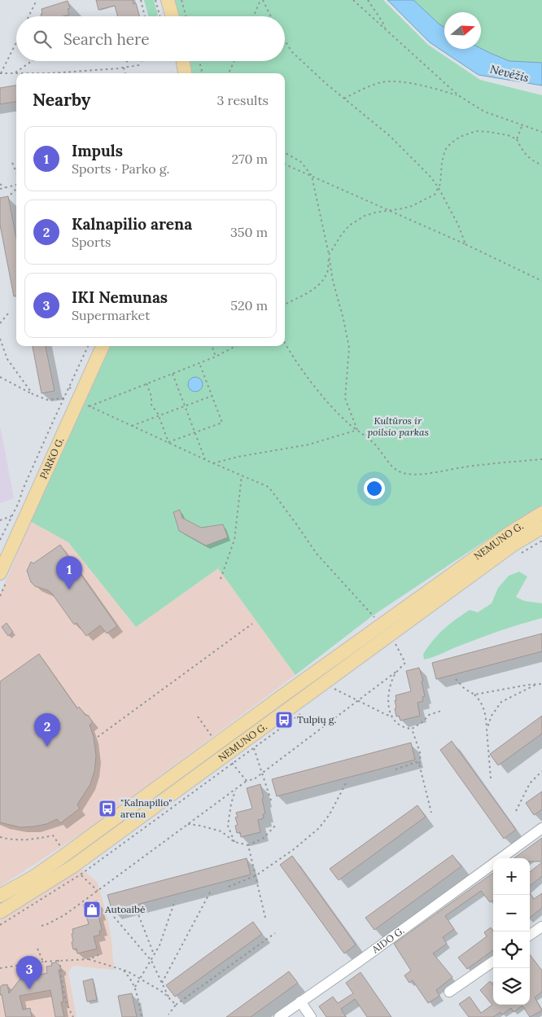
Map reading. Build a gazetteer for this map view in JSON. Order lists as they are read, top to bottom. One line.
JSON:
{"streets":{"main road":["PARKO G.","NEMUNO G."],"street":["AIDO G."]},"water":["Nevėžis"],"parks":["Kultūros ir poilsio parkas"],"places":{"bus stop":["Tulpių g.","\"Kalnapilio\" arena"],"shop":["Autoaibė"]},"north":"right","page":{"search":"Search here","heading":["Nearby","3 results"],"list":[{"mark":"1","name":"Impuls","note":"Sports · Parko g.","value":"270 m"},{"mark":"2","name":"Kalnapilio arena","note":"Sports","value":"350 m"},{"mark":"3","name":"IKI Nemunas","note":"Supermarket","value":"520 m"}],"pins":["1","2","3"],"map_buttons":["+","−"]}}
